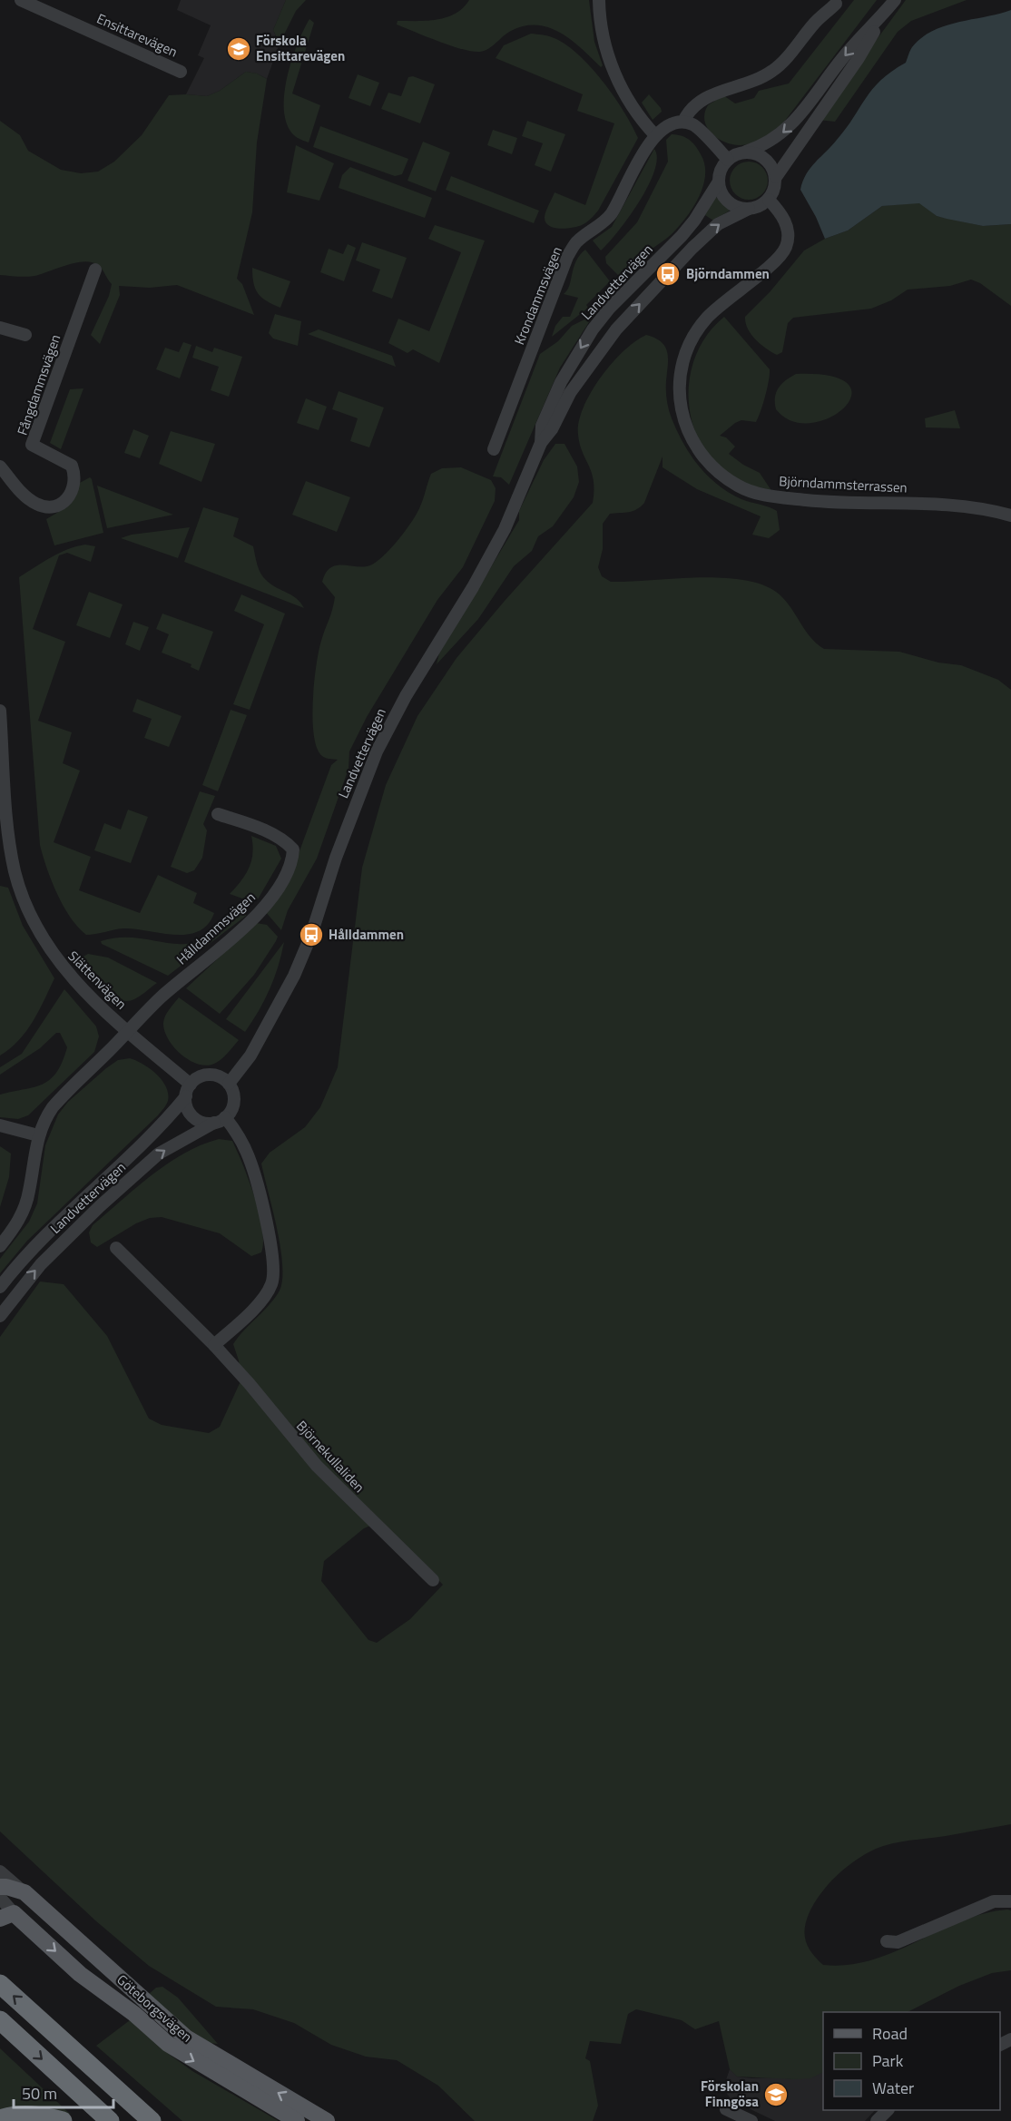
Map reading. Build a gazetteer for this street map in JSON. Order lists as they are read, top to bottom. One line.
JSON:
{"streets":{"main road":["Göteborgsvägen"],"street":["Ensittarevägen","Landvettervägen","Krondammsvägen","Fångdammsvägen","Björndammsterrassen","Hålldammsvägen","Slättenvägen","Björnekullaliden"]},"crossings":[["Landvettervägen","Björndammsterrassen"],["Landvettervägen","Slättenvägen"],["Hålldammsvägen","Slättenvägen"]],"places":{"school or university":["Förskola Ensittarevägen","Förskolan Finngösa"],"bus stop":["Björndammen","Hålldammen"]},"legend":["Road","Park","Water"],"scale_bar":"50 m"}
